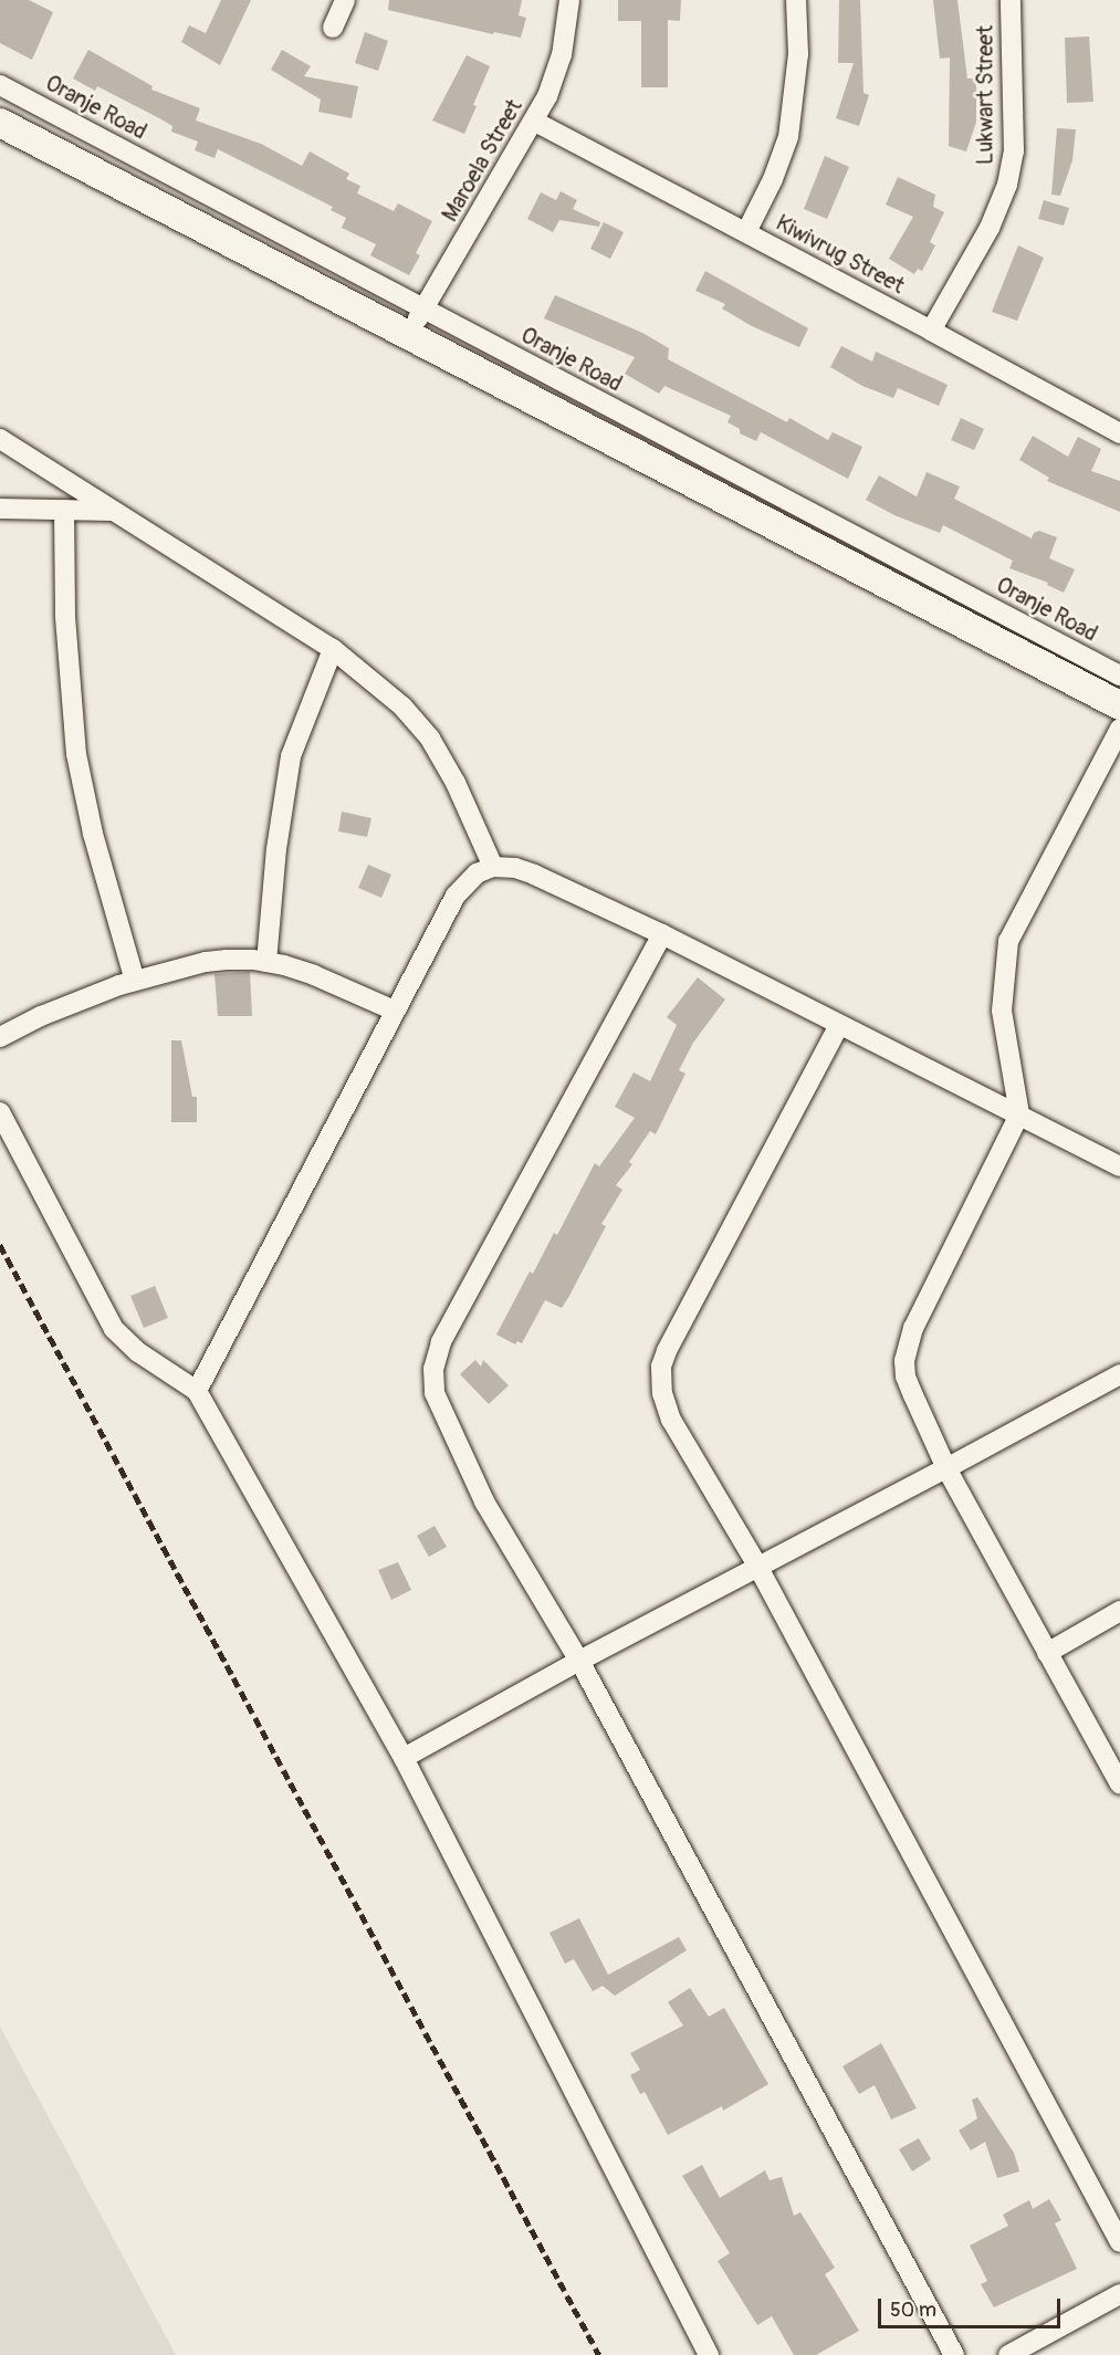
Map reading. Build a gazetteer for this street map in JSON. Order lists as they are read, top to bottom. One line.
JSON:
{"streets":{"street":["Lukwart Street","Oranje Road","Maroela Street","Kiwivrug Street"]},"crossings":[["Lukwart Street","Kiwivrug Street"],["Oranje Road","Maroela Street"],["Maroela Street","Kiwivrug Street"]],"scale_bar":"50 m"}
